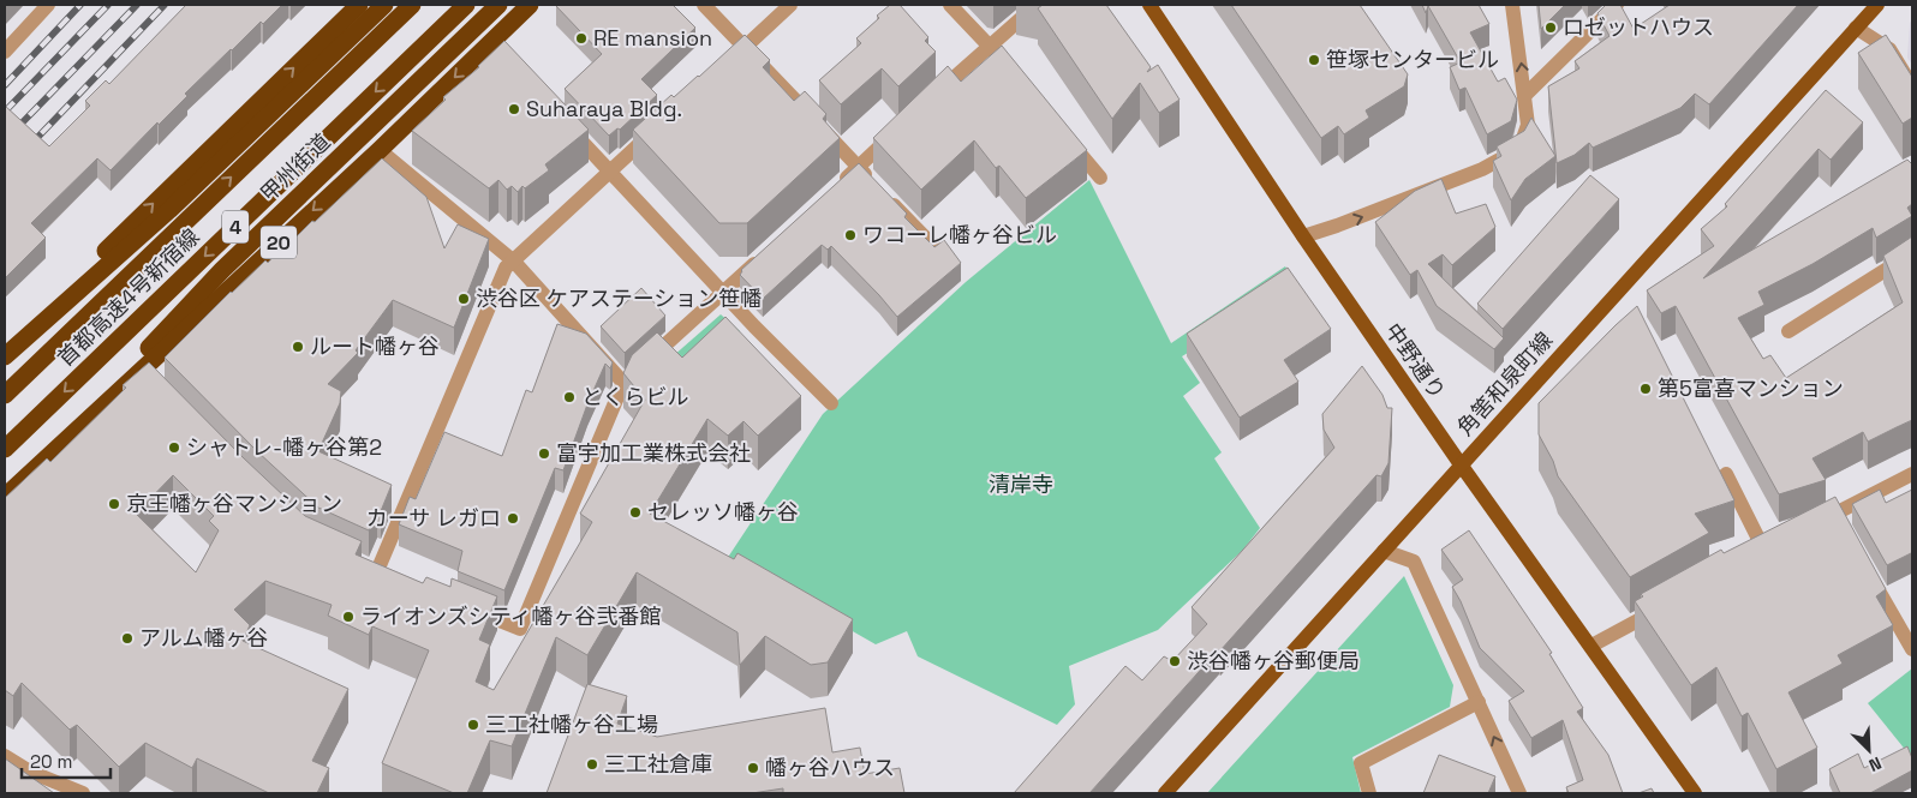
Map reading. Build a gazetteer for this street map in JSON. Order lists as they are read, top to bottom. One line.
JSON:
{"streets":{"highway":["甲州街道","4","20","首都高速4号新宿線"],"main road":["中野通り","角筈和泉町線"]},"crossings":[["甲州街道","20"],["中野通り","角筈和泉町線"]],"parks":["清岸寺"],"places":["ロゼットハウス","RE mansion","笹塚センタービル","Suharaya Bldg.","ワコーレ幡ヶ谷ビル","渋谷区 ケアステーション笹幡","ルート幡ヶ谷","第5富喜マンション","とくらビル","シャトレ-幡ヶ谷第2","富宇加工業株式会社","京王幡ヶ谷マンション","セレッソ幡ヶ谷","カーサ レガロ","ライオンズシティ幡ヶ谷弐番館","アルム幡ヶ谷","渋谷幡ヶ谷郵便局","三工社幡ヶ谷工場","三工社倉庫","幡ヶ谷ハウス"],"scale_bar":"20 m","north":"bottom right"}
